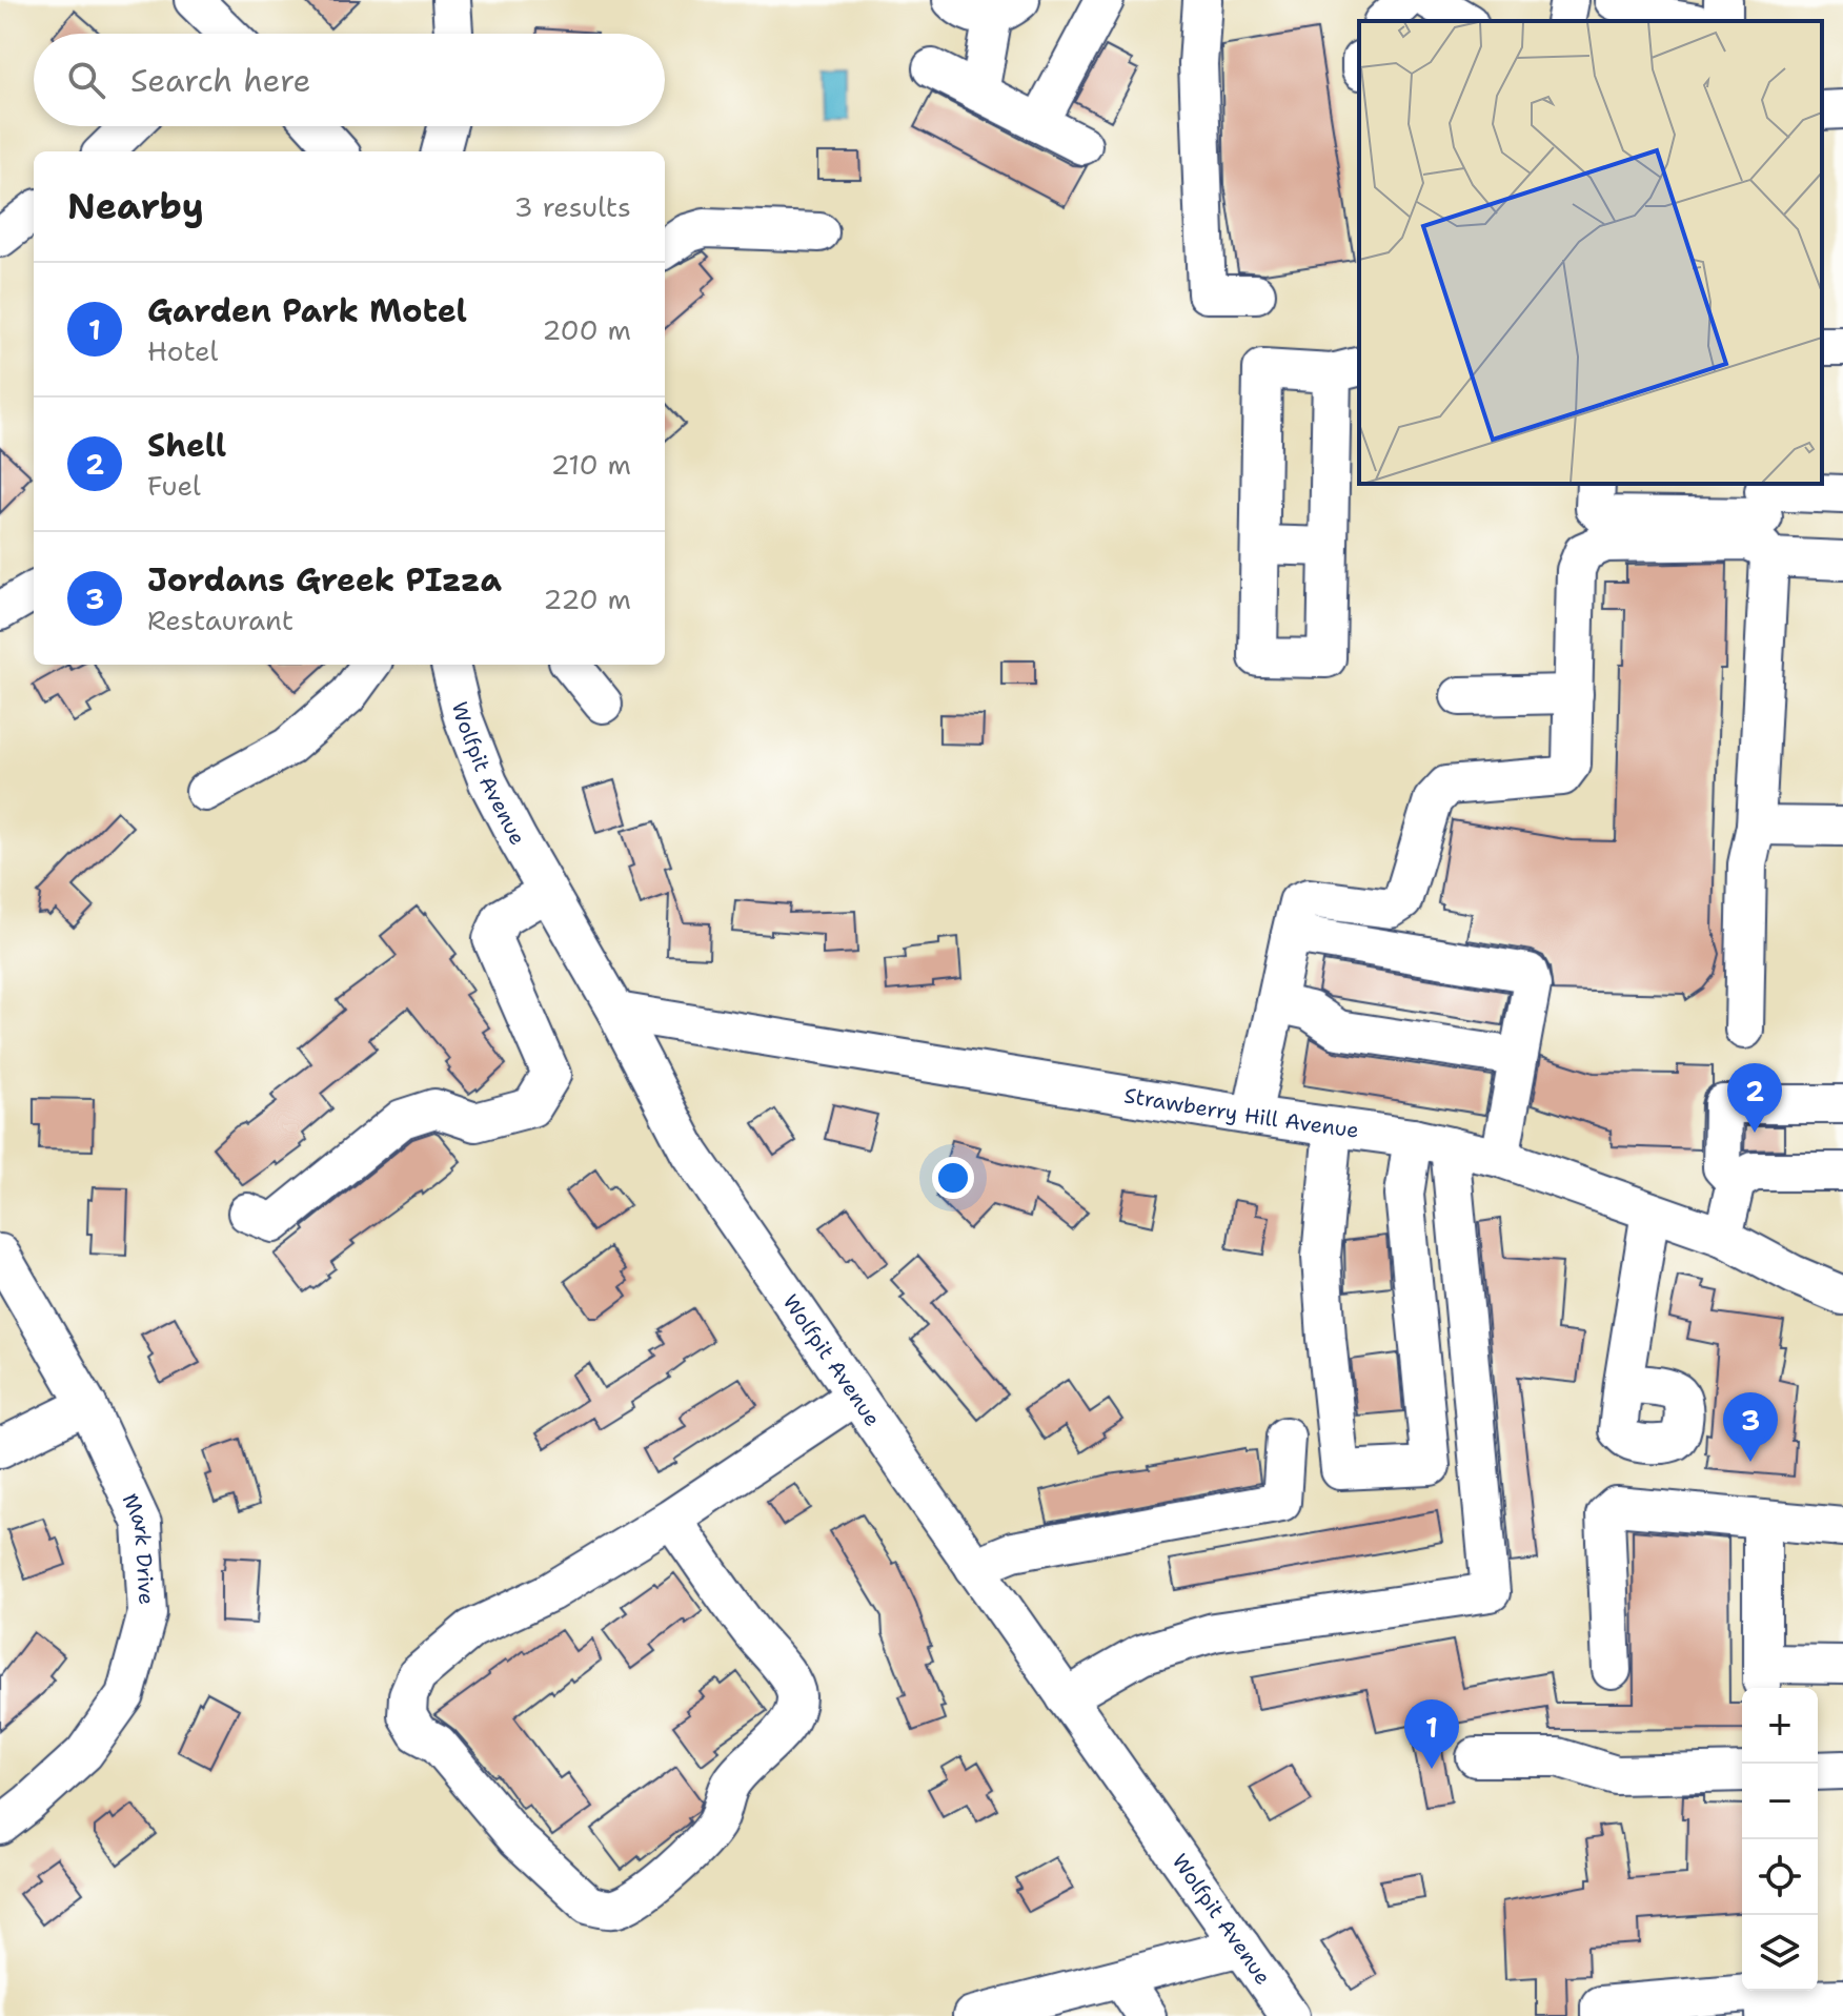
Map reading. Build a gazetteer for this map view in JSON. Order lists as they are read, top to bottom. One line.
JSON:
{"streets":{"street":["Wolfpit Avenue","Strawberry Hill Avenue","Mark Drive"]},"crossings":[["Wolfpit Avenue","Strawberry Hill Avenue"]],"page":{"search":"Search here","heading":["Nearby","3 results"],"list":[{"mark":"1","name":"Garden Park Motel","note":"Hotel","value":"200 m"},{"mark":"2","name":"Shell","note":"Fuel","value":"210 m"},{"mark":"3","name":"Jordans Greek PIzza","note":"Restaurant","value":"220 m"}],"pins":["2","3","1"],"map_buttons":["+","−"]}}
